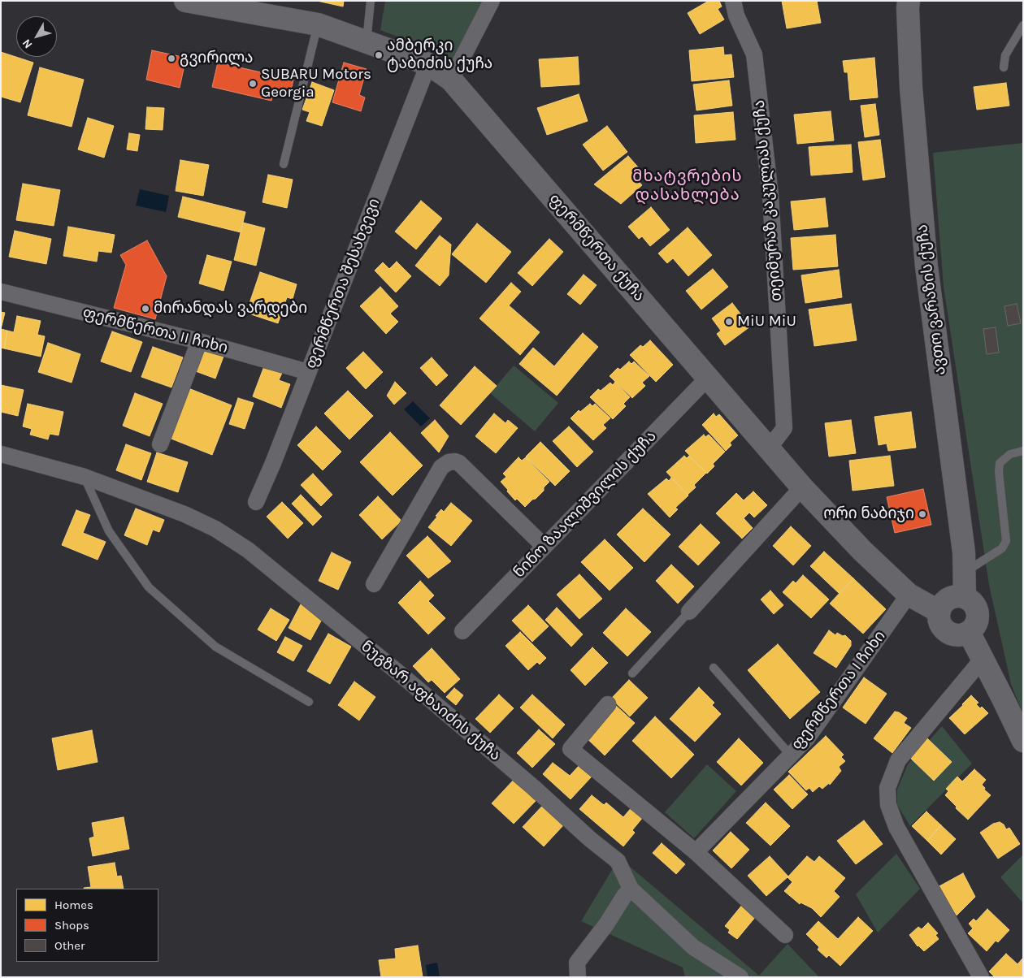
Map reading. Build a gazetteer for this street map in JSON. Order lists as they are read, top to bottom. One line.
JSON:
{"streets":{"street":["თეიმურაზ კაკულიას ქუჩა","ფერმწერთა ქუჩა","ფერმწერთა შესახვევი","ავთო ვარაზის ქუჩა","ფერმწერთა II ჩიხი","ნინო ზაალიშვილის ქუჩა","ფერმწერთა I ჩიხი","ნუგზარ აფხაიძის ქუჩა"]},"crossings":[["თეიმურაზ კაკულიას ქუჩა","ფერმწერთა ქუჩა"],["ფერმწერთა ქუჩა","ფერმწერთა შესახვევი"],["ფერმწერთა ქუჩა","ავთო ვარაზის ქუჩა"],["ფერმწერთა ქუჩა","ნინო ზაალიშვილის ქუჩა"],["ფერმწერთა ქუჩა","ფერმწერთა I ჩიხი"],["ფერმწერთა შესახვევი","ფერმწერთა II ჩიხი"]],"districts":["მხატვრების დასახლება"],"places":["ამბერკი ტაბიძის ქუჩა","გვირილა","SUBARU Motors Georgia","მირანდას ვარდები","MiU MiU","ორი ნაბიჯი"],"legend":["Homes","Shops","Other"],"north":"bottom left"}
